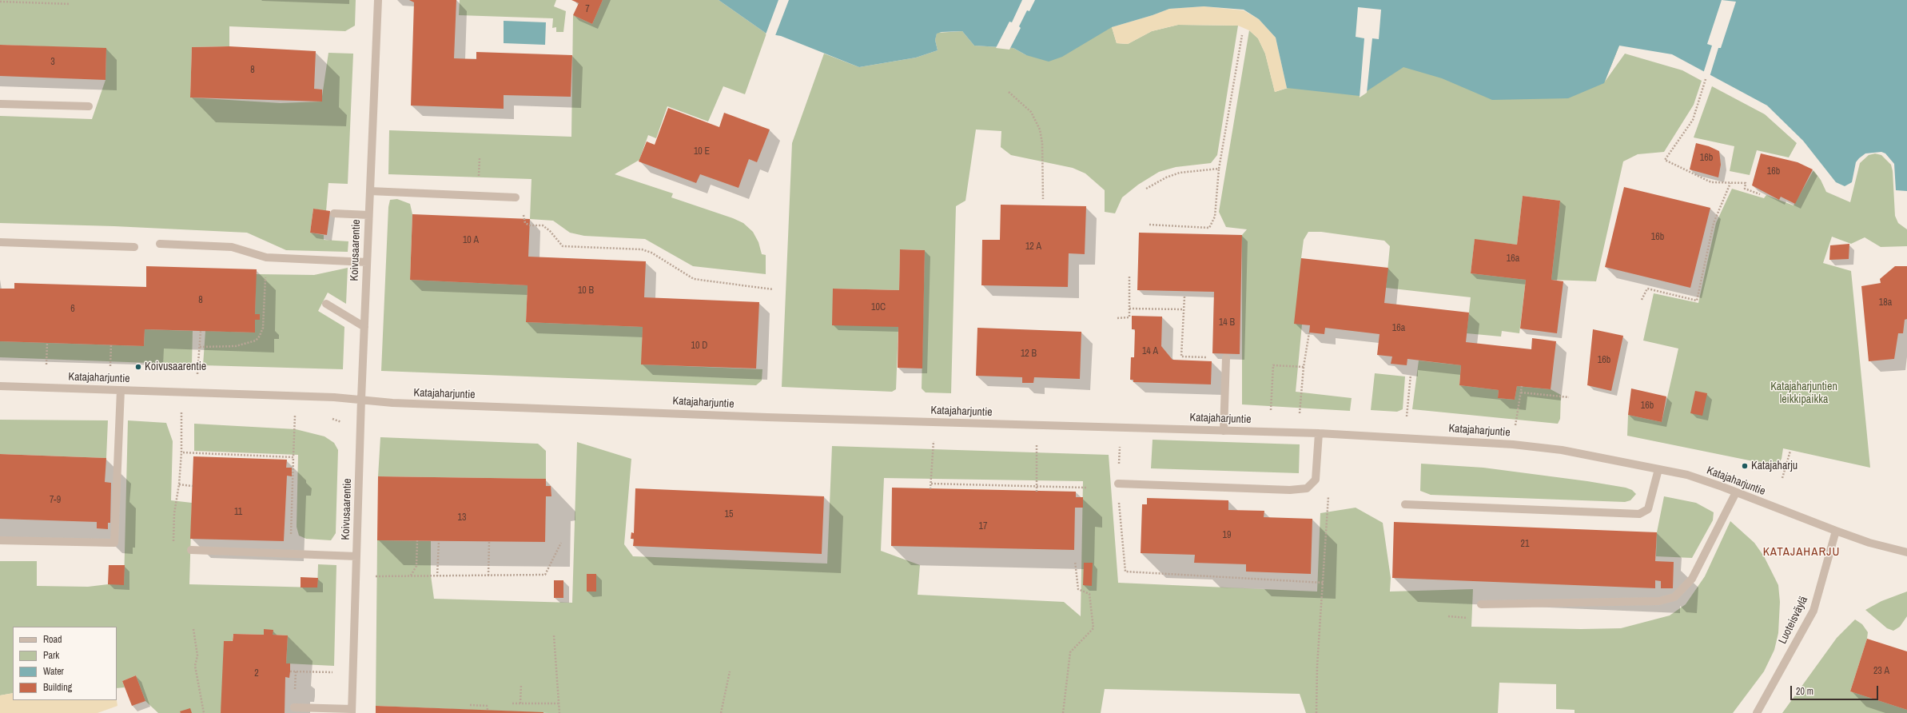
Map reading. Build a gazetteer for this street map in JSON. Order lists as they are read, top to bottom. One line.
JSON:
{"streets":{"street":["Koivusaarentie","Katajaharjuntie","Luoteisväylä"]},"crossings":[["Koivusaarentie","Katajaharjuntie"],["Katajaharjuntie","Luoteisväylä"]],"districts":["KATAJAHARJU"],"parks":["Katajaharjuntien leikkipaikka"],"places":["Koivusaarentie","Katajaharju"],"house_numbers":["7","3","8","10 E","16b","16b","16b","10 A","12 A","16a","10 B","8","18a","10C","6","14 B","16a","10 D","14 A","12 B","16b","16b","7-9","11","15","13","17","19","21","23 A","2"],"legend":["Road","Park","Water","Building"],"scale_bar":"20 m"}
